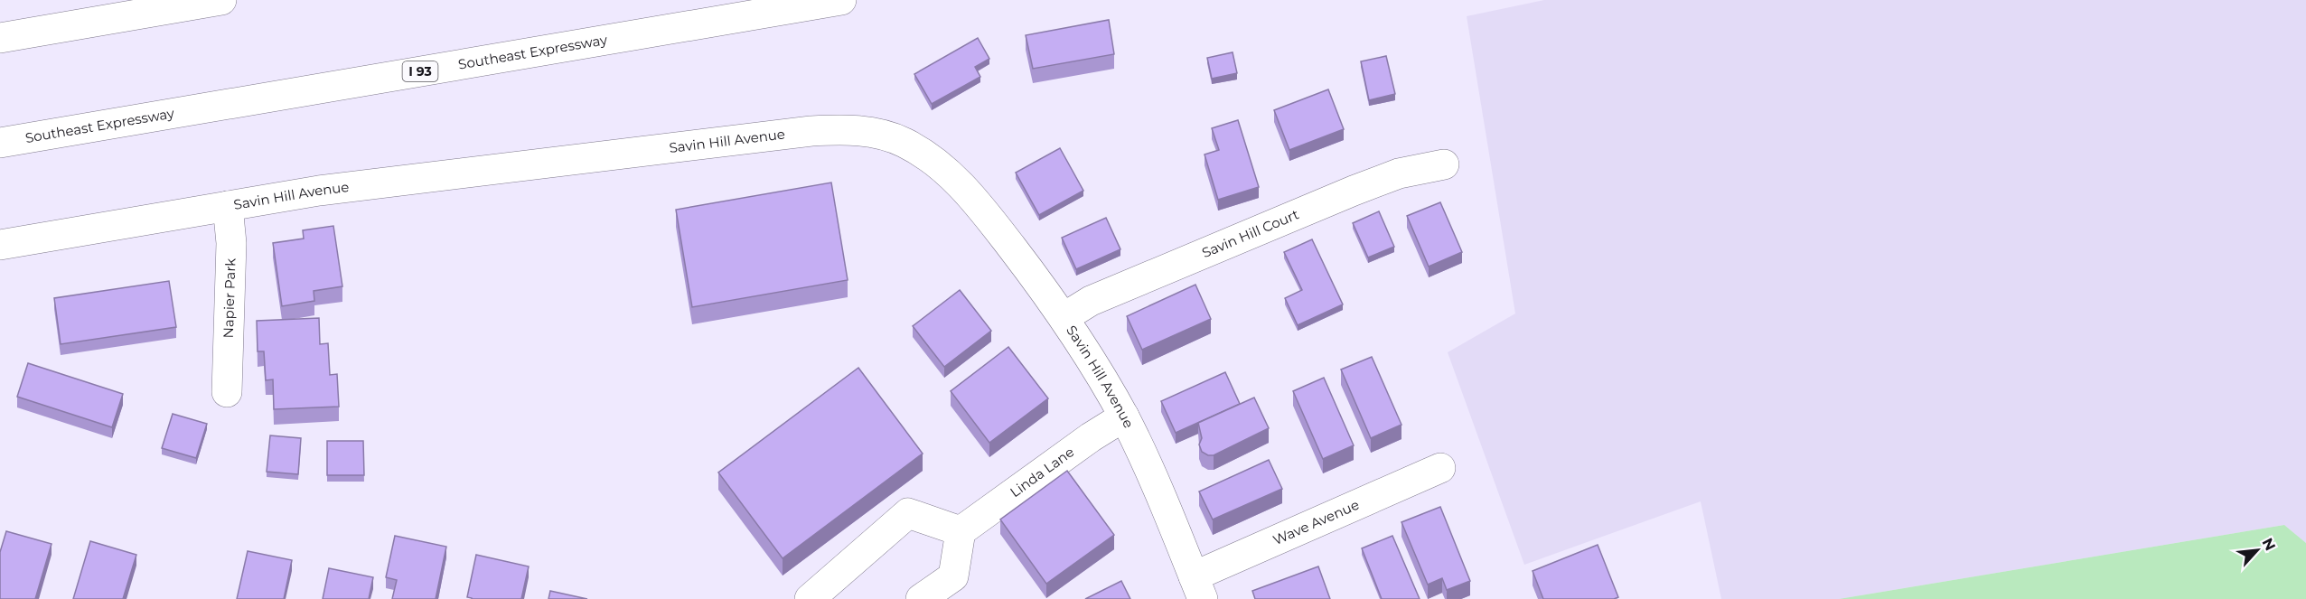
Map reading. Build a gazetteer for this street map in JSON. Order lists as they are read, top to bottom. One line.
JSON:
{"streets":{"main road":["Southeast Expressway","I 93","Savin Hill Avenue","Savin Hill Court","Napier Park","Linda Lane","Wave Avenue"]},"crossings":[["Savin Hill Avenue","Savin Hill Court"],["Savin Hill Avenue","Napier Park"],["Savin Hill Avenue","Linda Lane"],["Savin Hill Avenue","Wave Avenue"]],"north":"top right"}
